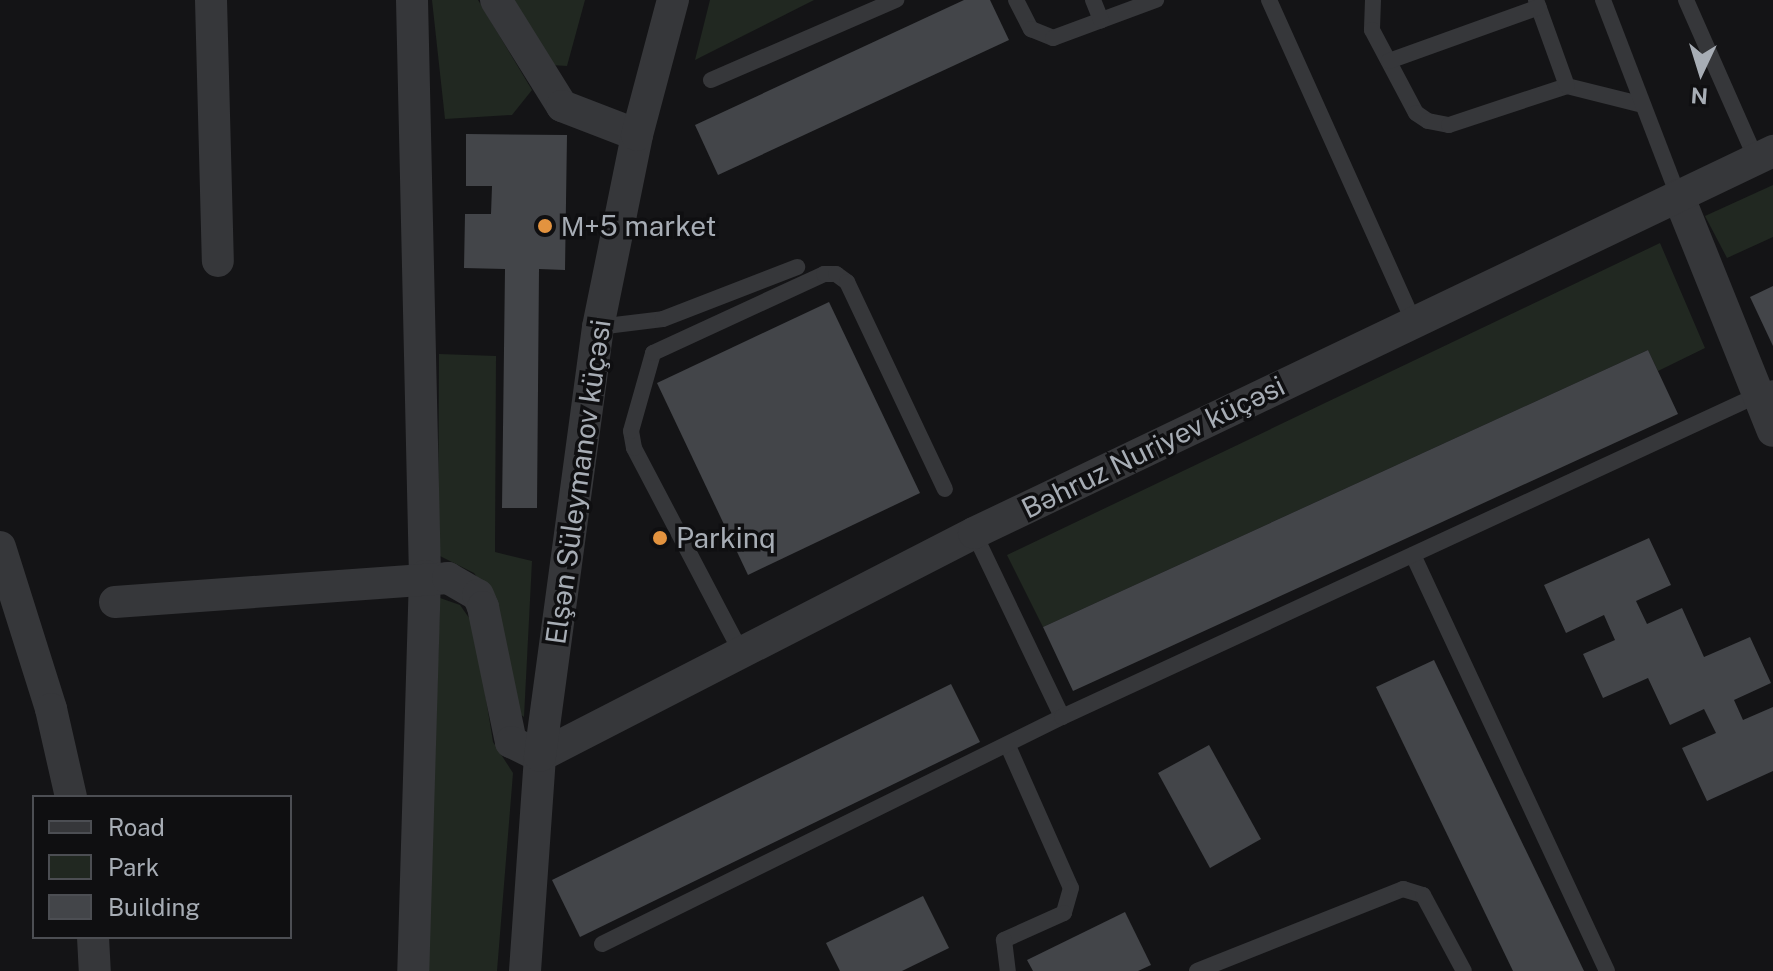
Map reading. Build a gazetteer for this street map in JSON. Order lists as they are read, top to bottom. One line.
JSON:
{"streets":{"street":["Bəhruz Nuriyev küçəsi","Elşən Süleymanov küçəsi"]},"crossings":[["Bəhruz Nuriyev küçəsi","Elşən Süleymanov küçəsi"]],"places":["М+5 market","Parkinq"],"legend":["Road","Park","Building"],"north":"bottom"}
